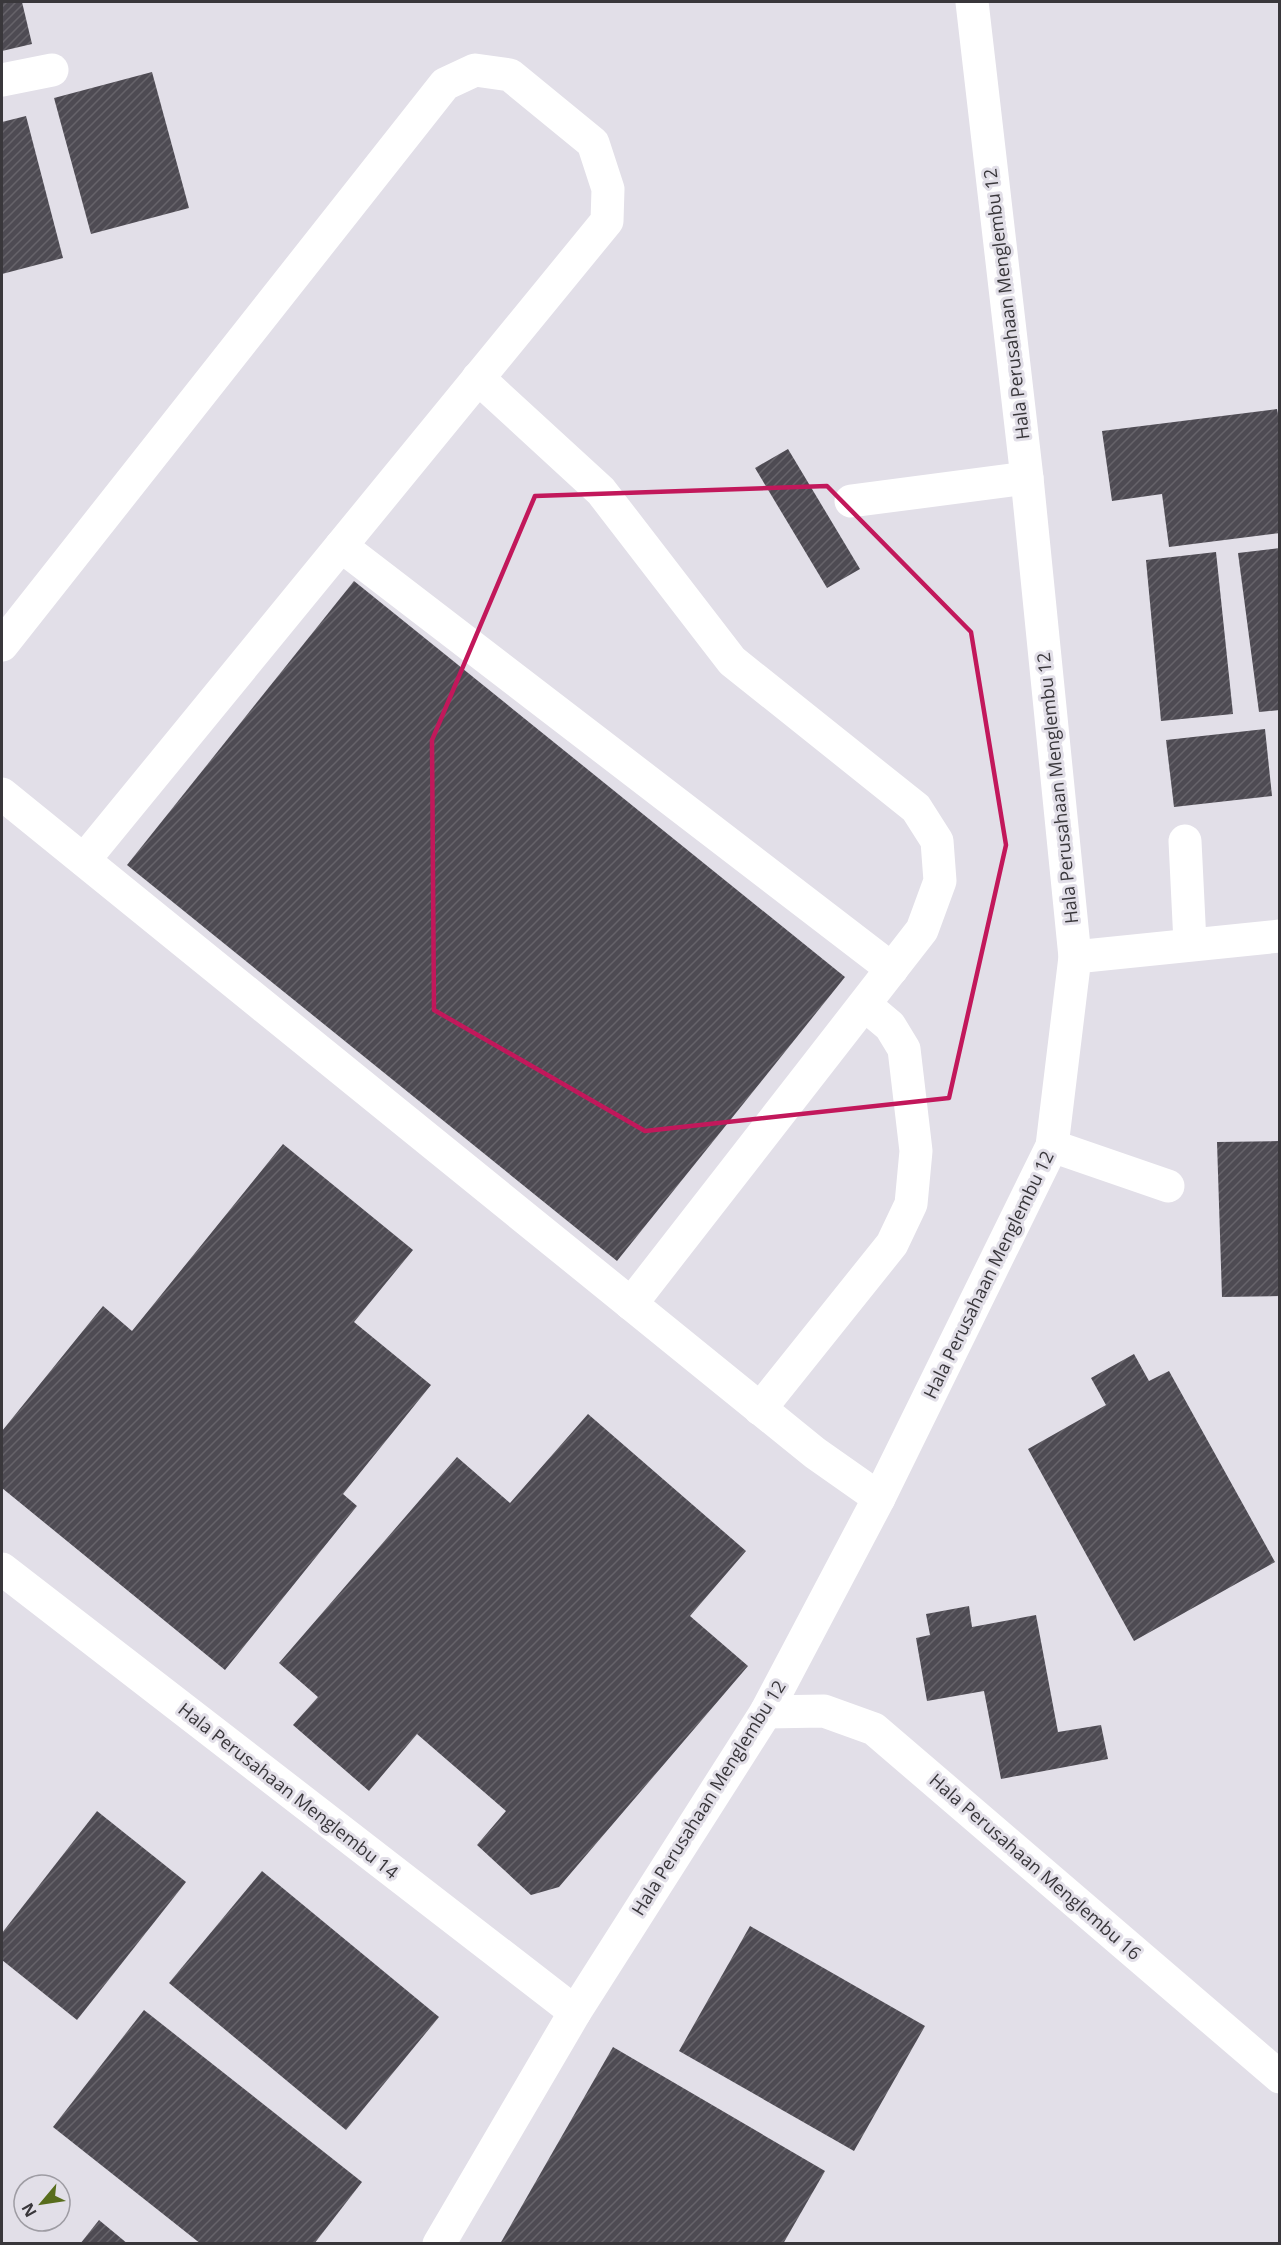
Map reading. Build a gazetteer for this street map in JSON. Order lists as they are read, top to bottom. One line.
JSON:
{"streets":{"street":["Hala Perusahaan Menglembu 12","Hala Perusahaan Menglembu 14","Hala Perusahaan Menglembu 16"]},"crossings":[["Hala Perusahaan Menglembu 12","Hala Perusahaan Menglembu 14"],["Hala Perusahaan Menglembu 12","Hala Perusahaan Menglembu 16"]],"north":"bottom left"}
